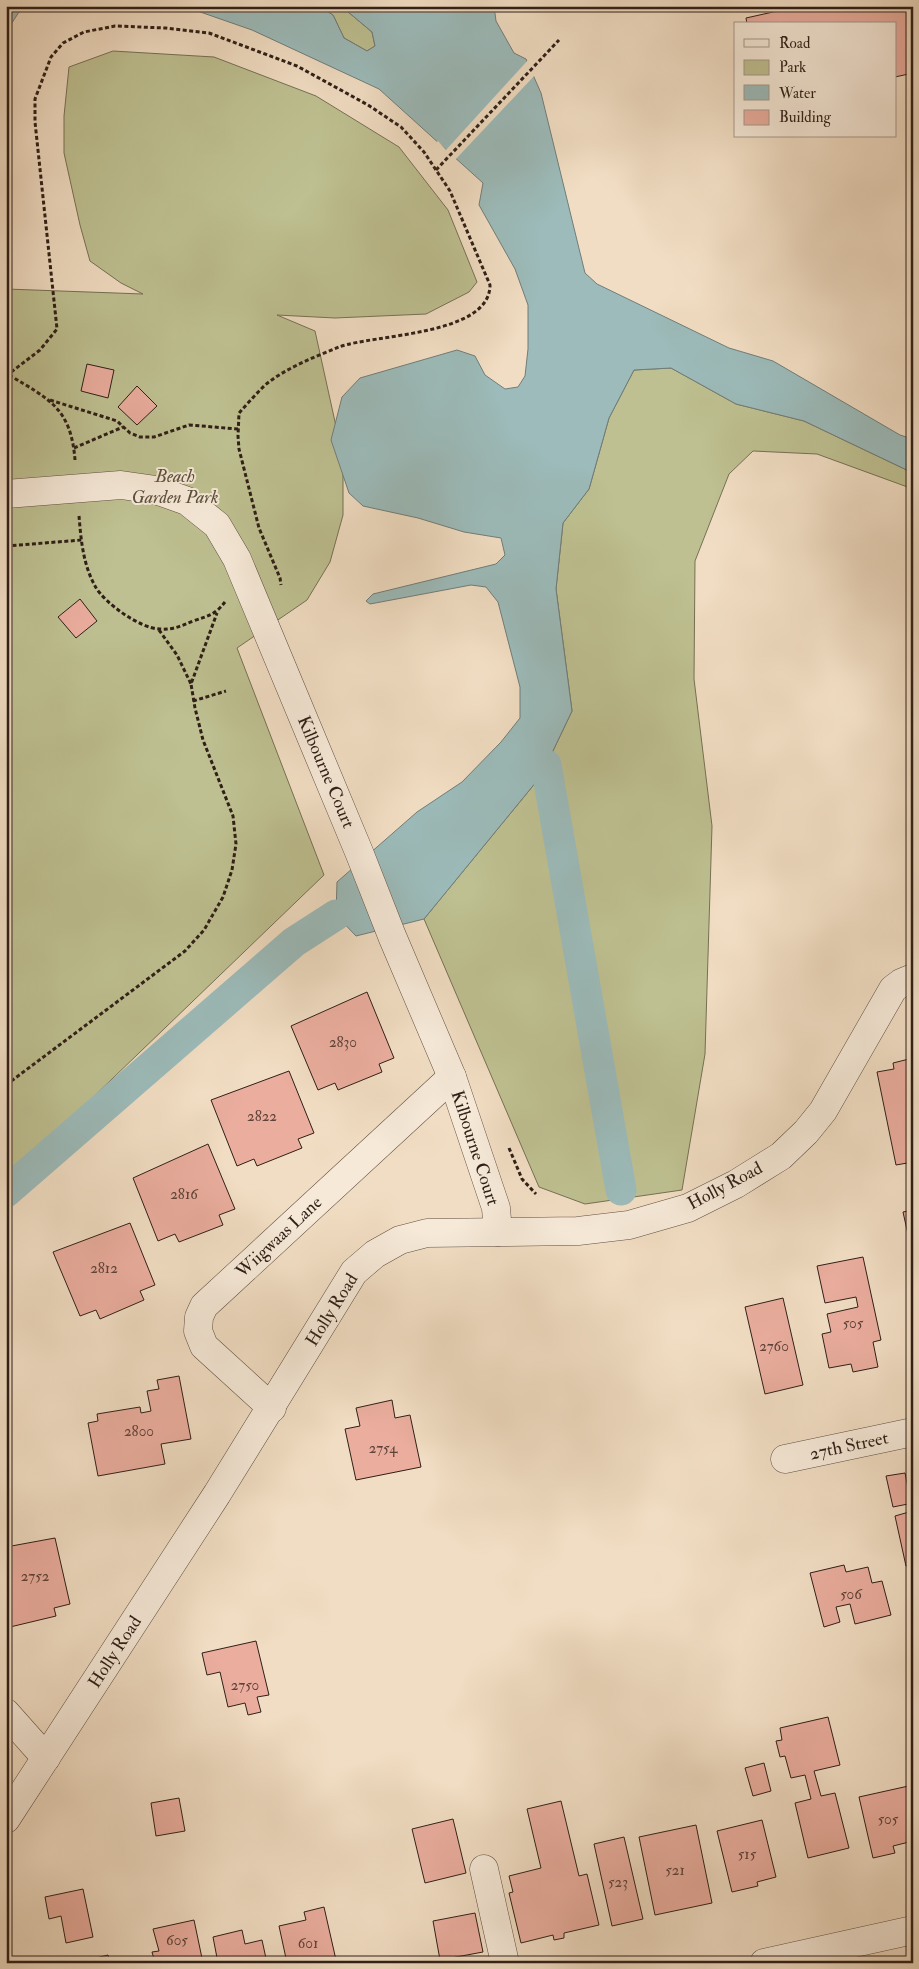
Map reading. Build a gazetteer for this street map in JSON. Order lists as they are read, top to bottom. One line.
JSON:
{"streets":{"street":["Kilbourne Court","Holly Road","Wiigwaas Lane","27th Street"]},"crossings":[["Kilbourne Court","Holly Road"],["Kilbourne Court","Wiigwaas Lane"],["Holly Road","Wiigwaas Lane"]],"parks":["Beach Garden Park"],"house_numbers":["2830","2822","2816","2812","505","2760","2800","2754","2752","506","2750","505","515","521","523","605","601"],"legend":["Road","Park","Water","Building"]}
